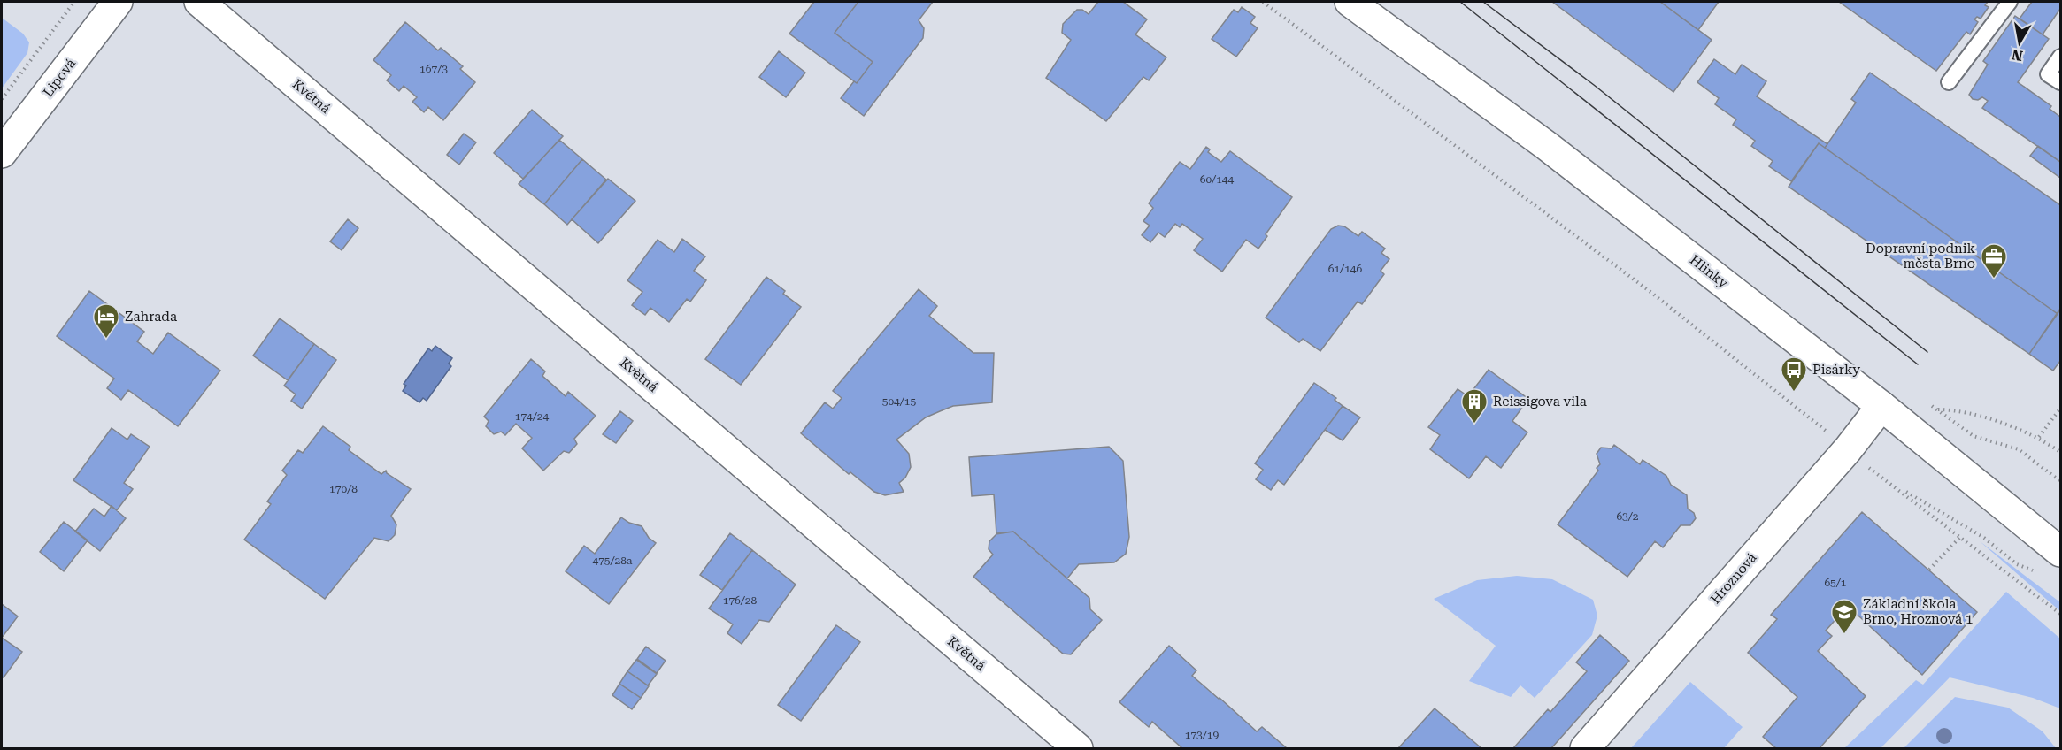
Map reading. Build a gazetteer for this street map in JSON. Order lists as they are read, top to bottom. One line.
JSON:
{"streets":{"street":["Lipová","Květná","Hlinky","Hroznová"]},"crossings":[["Hlinky","Hroznová"]],"places":{"office":["Dopravní podnik města Brno"],"hotel":["Zahrada"],"bus stop":["Pisárky"],"building":["Reissigova vila"],"school or university":["Základní škola Brno, Hroznová 1"]},"house_numbers":["167/3","60/144","61/146","504/15","174/24","170/8","63/2","475/28a","65/1","176/28","173/19"],"north":"bottom"}
